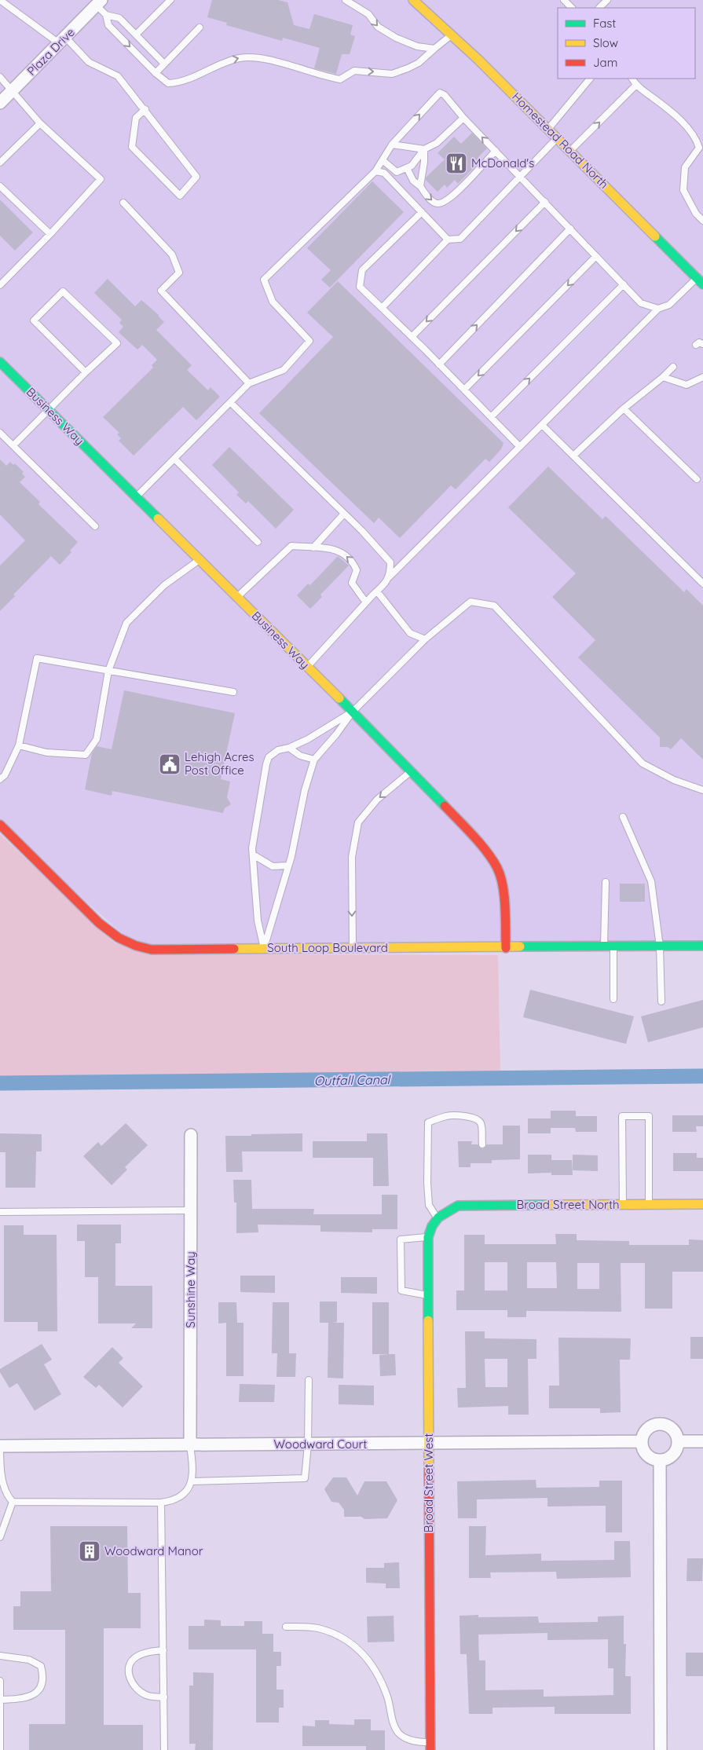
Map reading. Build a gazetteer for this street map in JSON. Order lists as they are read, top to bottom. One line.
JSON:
{"streets":{"street":["Plaza Drive","Homestead Road North","Business Way","South Loop Boulevard","Broad Street North","Sunshine Way","Woodward Court","Broad Street West"]},"crossings":[["Business Way","South Loop Boulevard"],["Broad Street North","Broad Street West"],["Sunshine Way","Woodward Court"],["Woodward Court","Broad Street West"]],"water":["Outfall Canal"],"places":{"restaurant":["McDonald's"],"public building":["Lehigh Acres Post Office"],"building":["Woodward Manor"]},"legend":["Fast","Slow","Jam"]}
